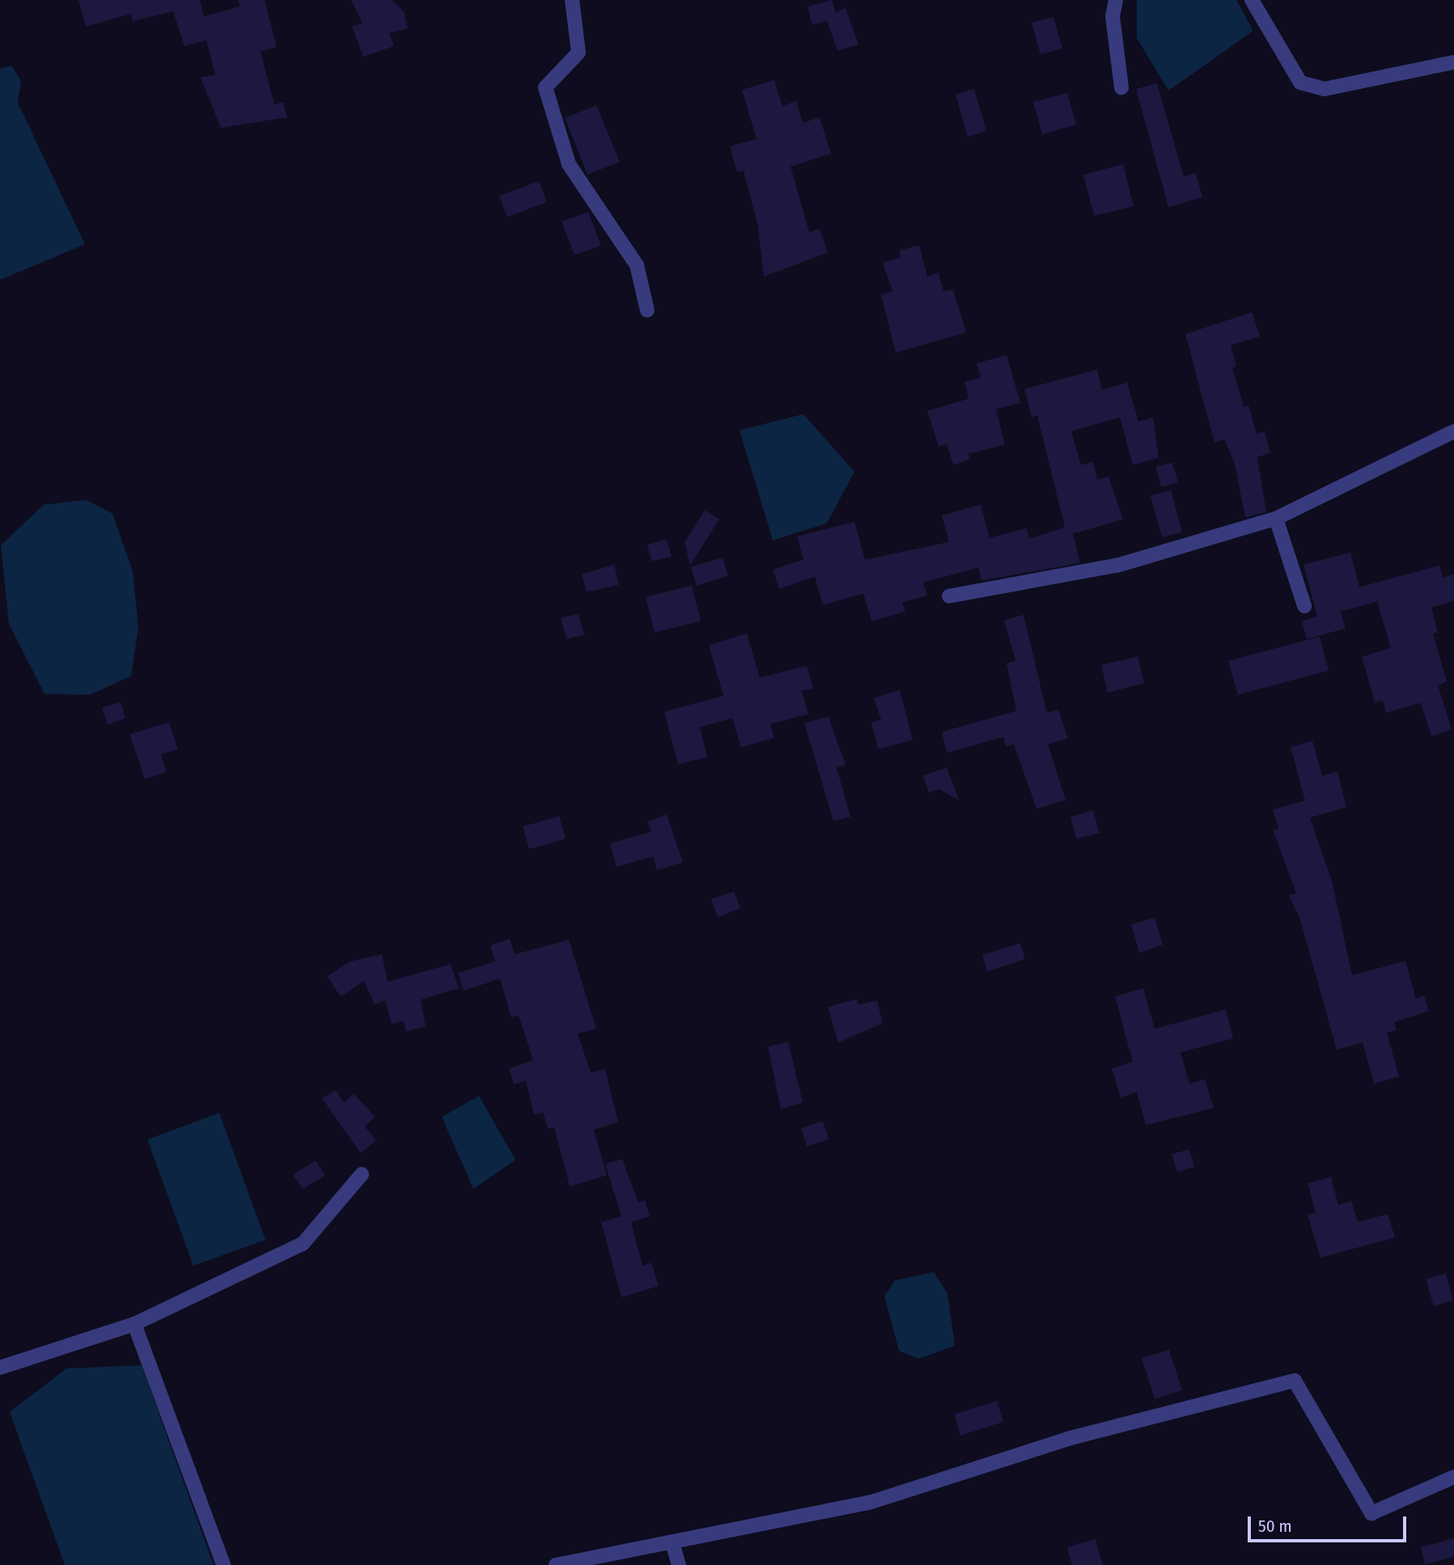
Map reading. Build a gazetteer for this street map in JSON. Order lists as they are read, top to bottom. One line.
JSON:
{"scale_bar":"50 m"}
